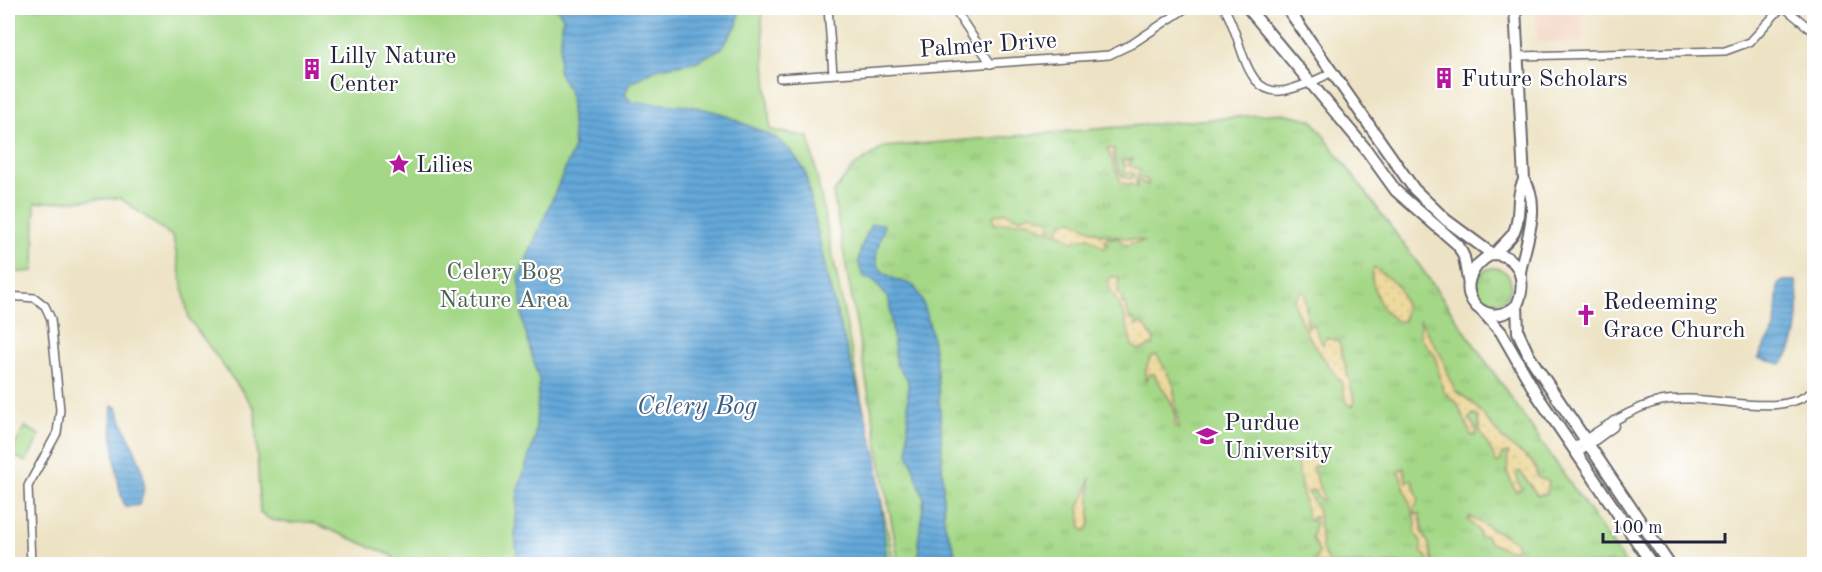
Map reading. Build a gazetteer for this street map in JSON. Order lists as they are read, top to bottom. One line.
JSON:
{"streets":{"street":["Palmer Drive"]},"water":["Celery Bog"],"parks":["Celery Bog Nature Area"],"places":{"building":["Lilly Nature Center","Future Scholars"],"place":["Lilies"],"church":["Redeeming Grace Church"],"school or university":["Purdue University"]},"scale_bar":"100 m"}
